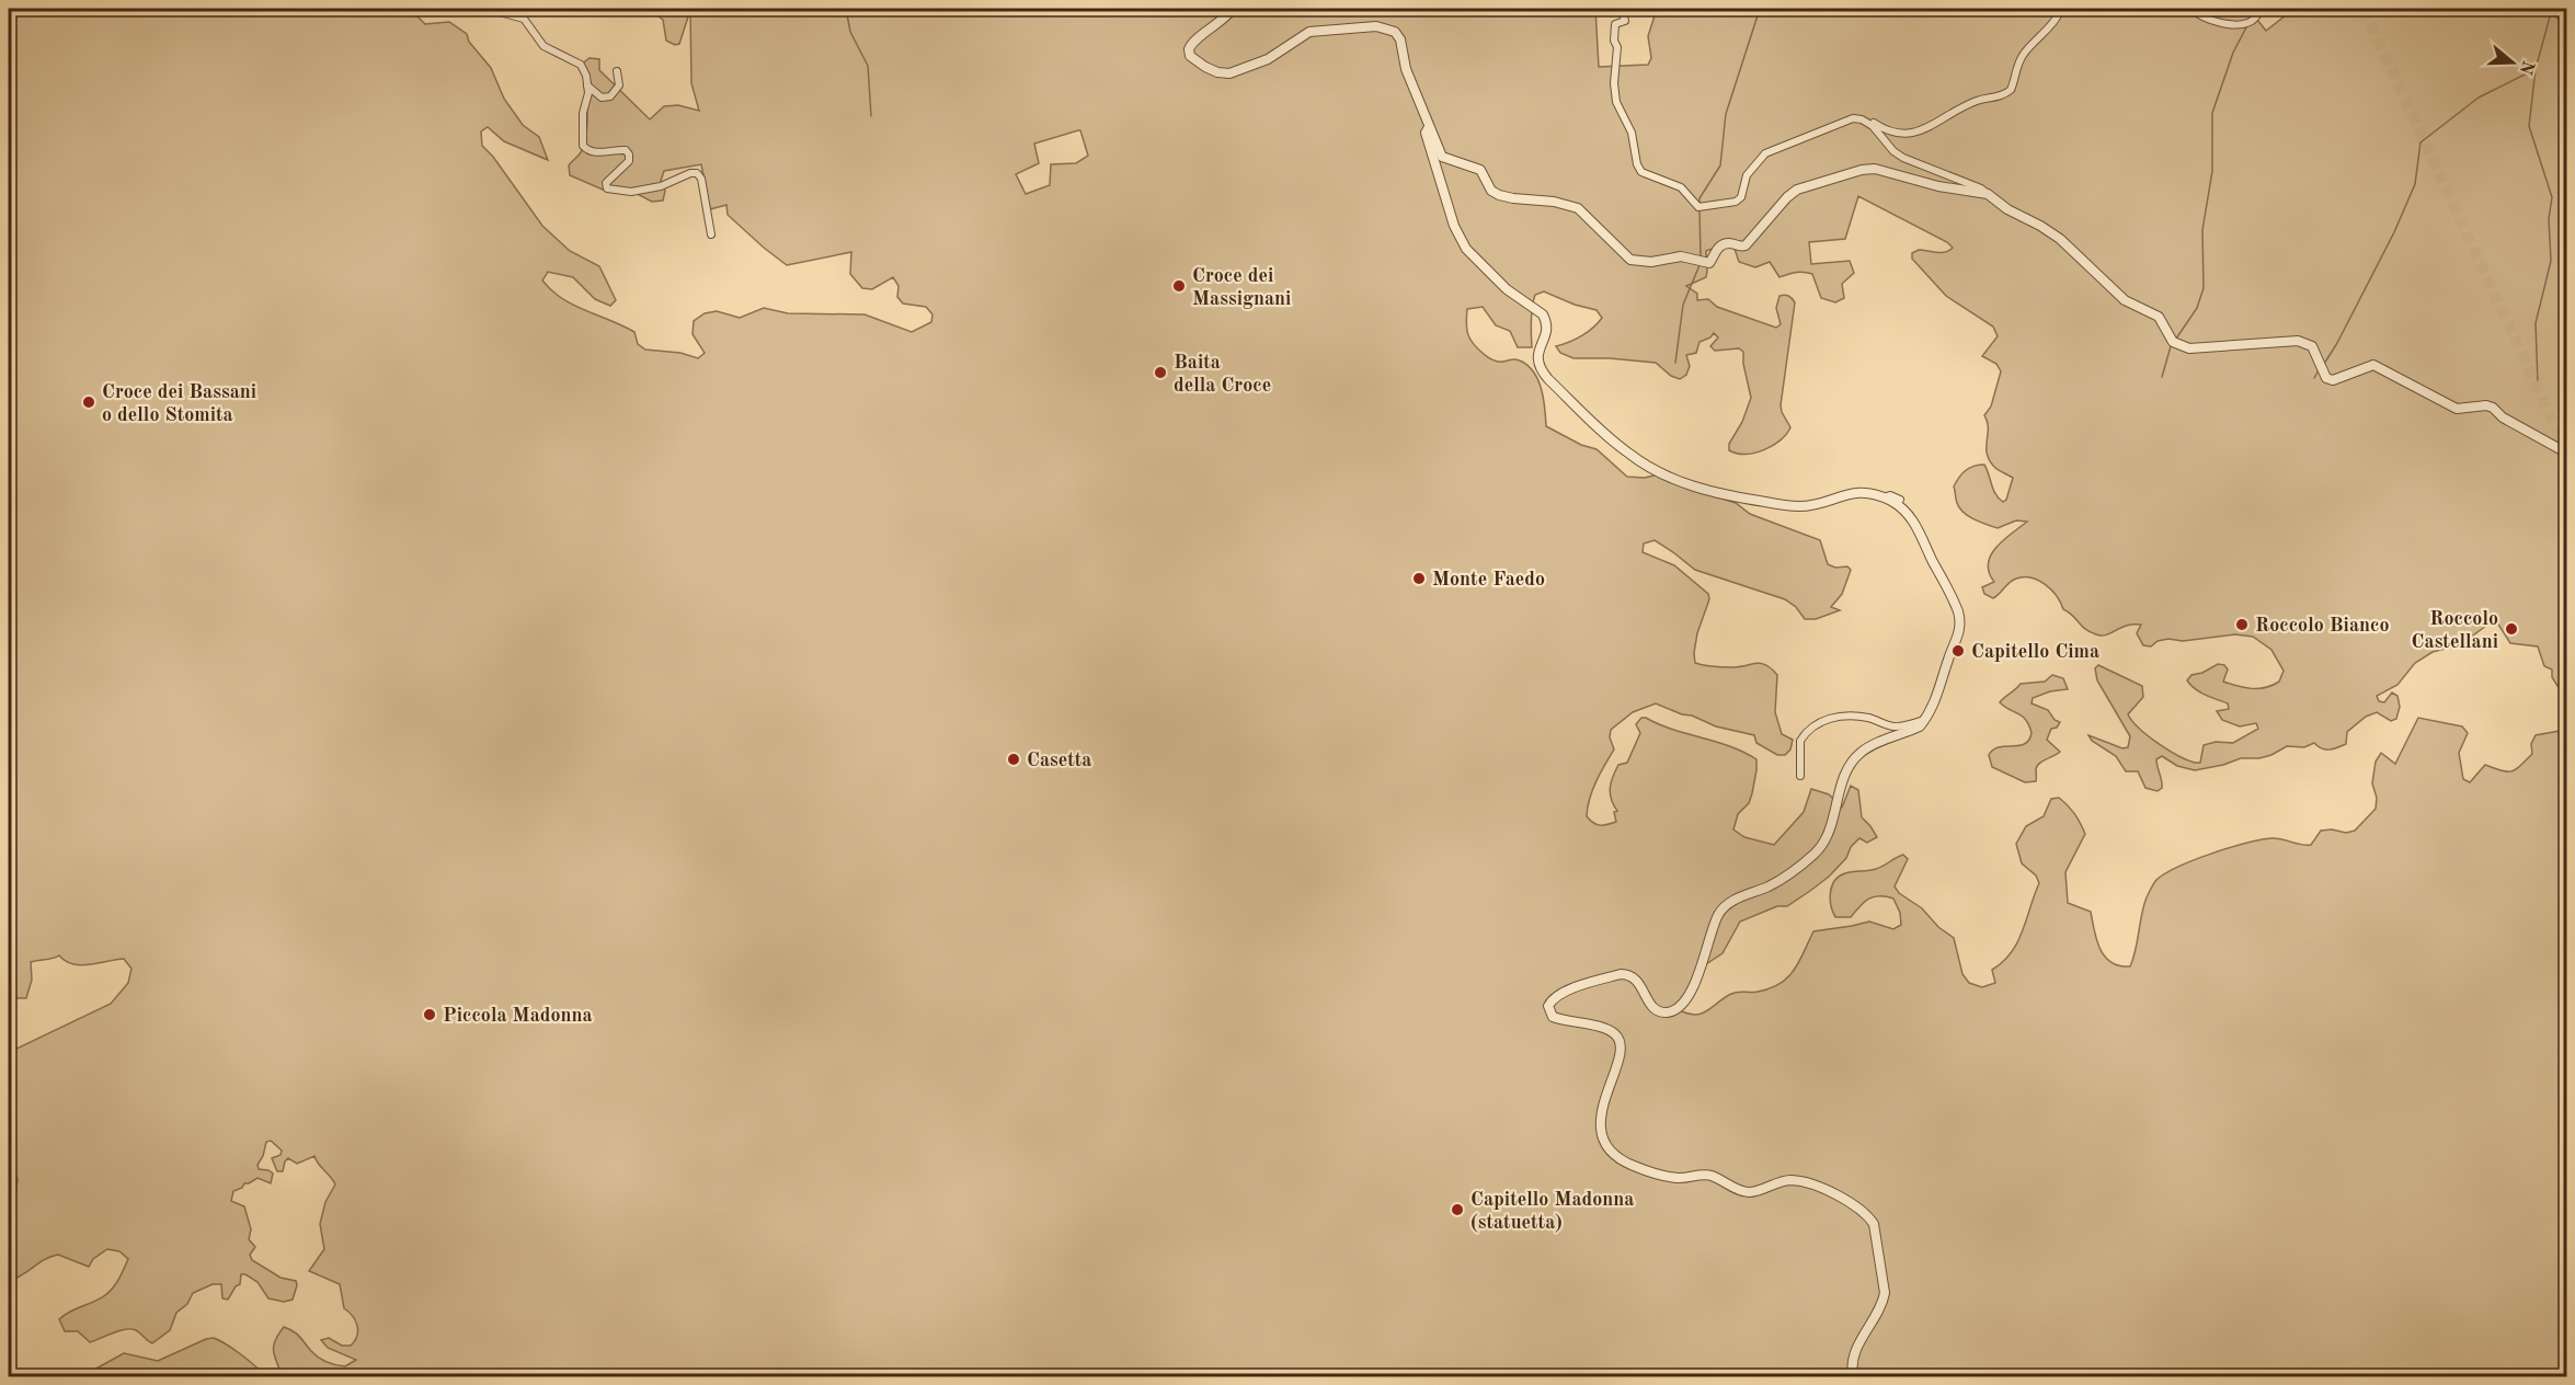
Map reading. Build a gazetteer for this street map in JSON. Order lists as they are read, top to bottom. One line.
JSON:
{"places":["Croce dei Massignani","Baita della Croce","Croce dei Bassani o dello Stomita","Monte Faedo","Roccolo Bianco","Roccolo Castellani","Capitello Cima","Casetta","Piccola Madonna","Capitello Madonna (statuetta)"],"north":"right"}
